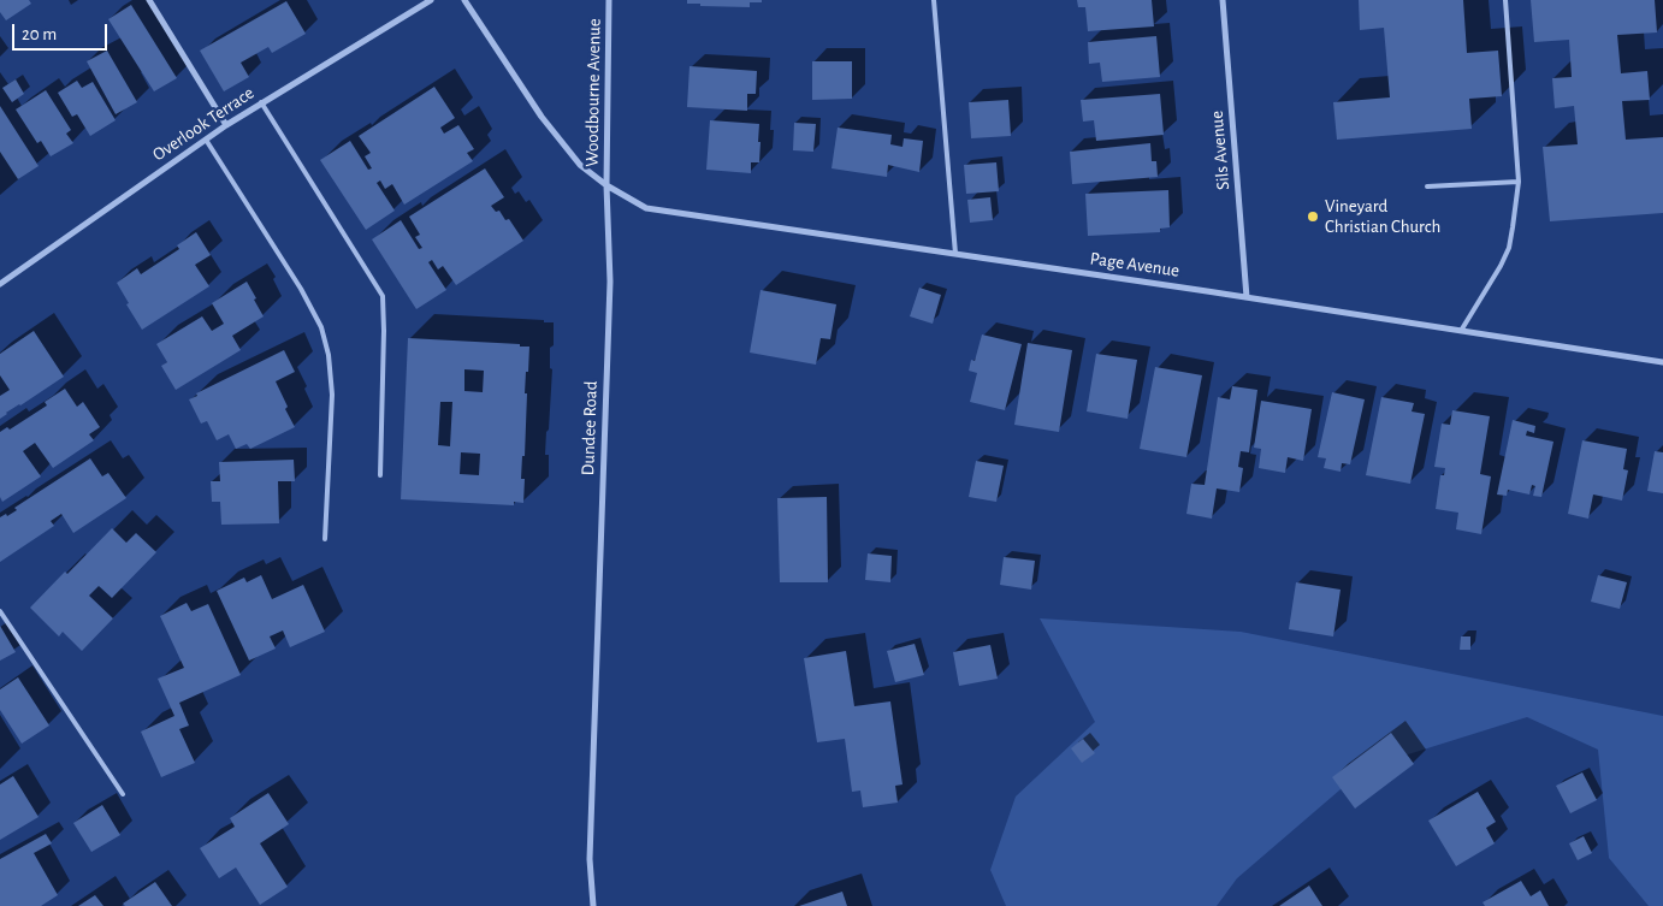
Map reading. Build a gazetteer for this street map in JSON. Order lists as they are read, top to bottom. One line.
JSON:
{"streets":{"street":["Woodbourne Avenue","Overlook Terrace","Sils Avenue","Page Avenue","Dundee Road"]},"crossings":[["Woodbourne Avenue","Page Avenue"],["Woodbourne Avenue","Dundee Road"],["Sils Avenue","Page Avenue"],["Page Avenue","Dundee Road"]],"places":["Vineyard Christian Church"],"scale_bar":"20 m"}
